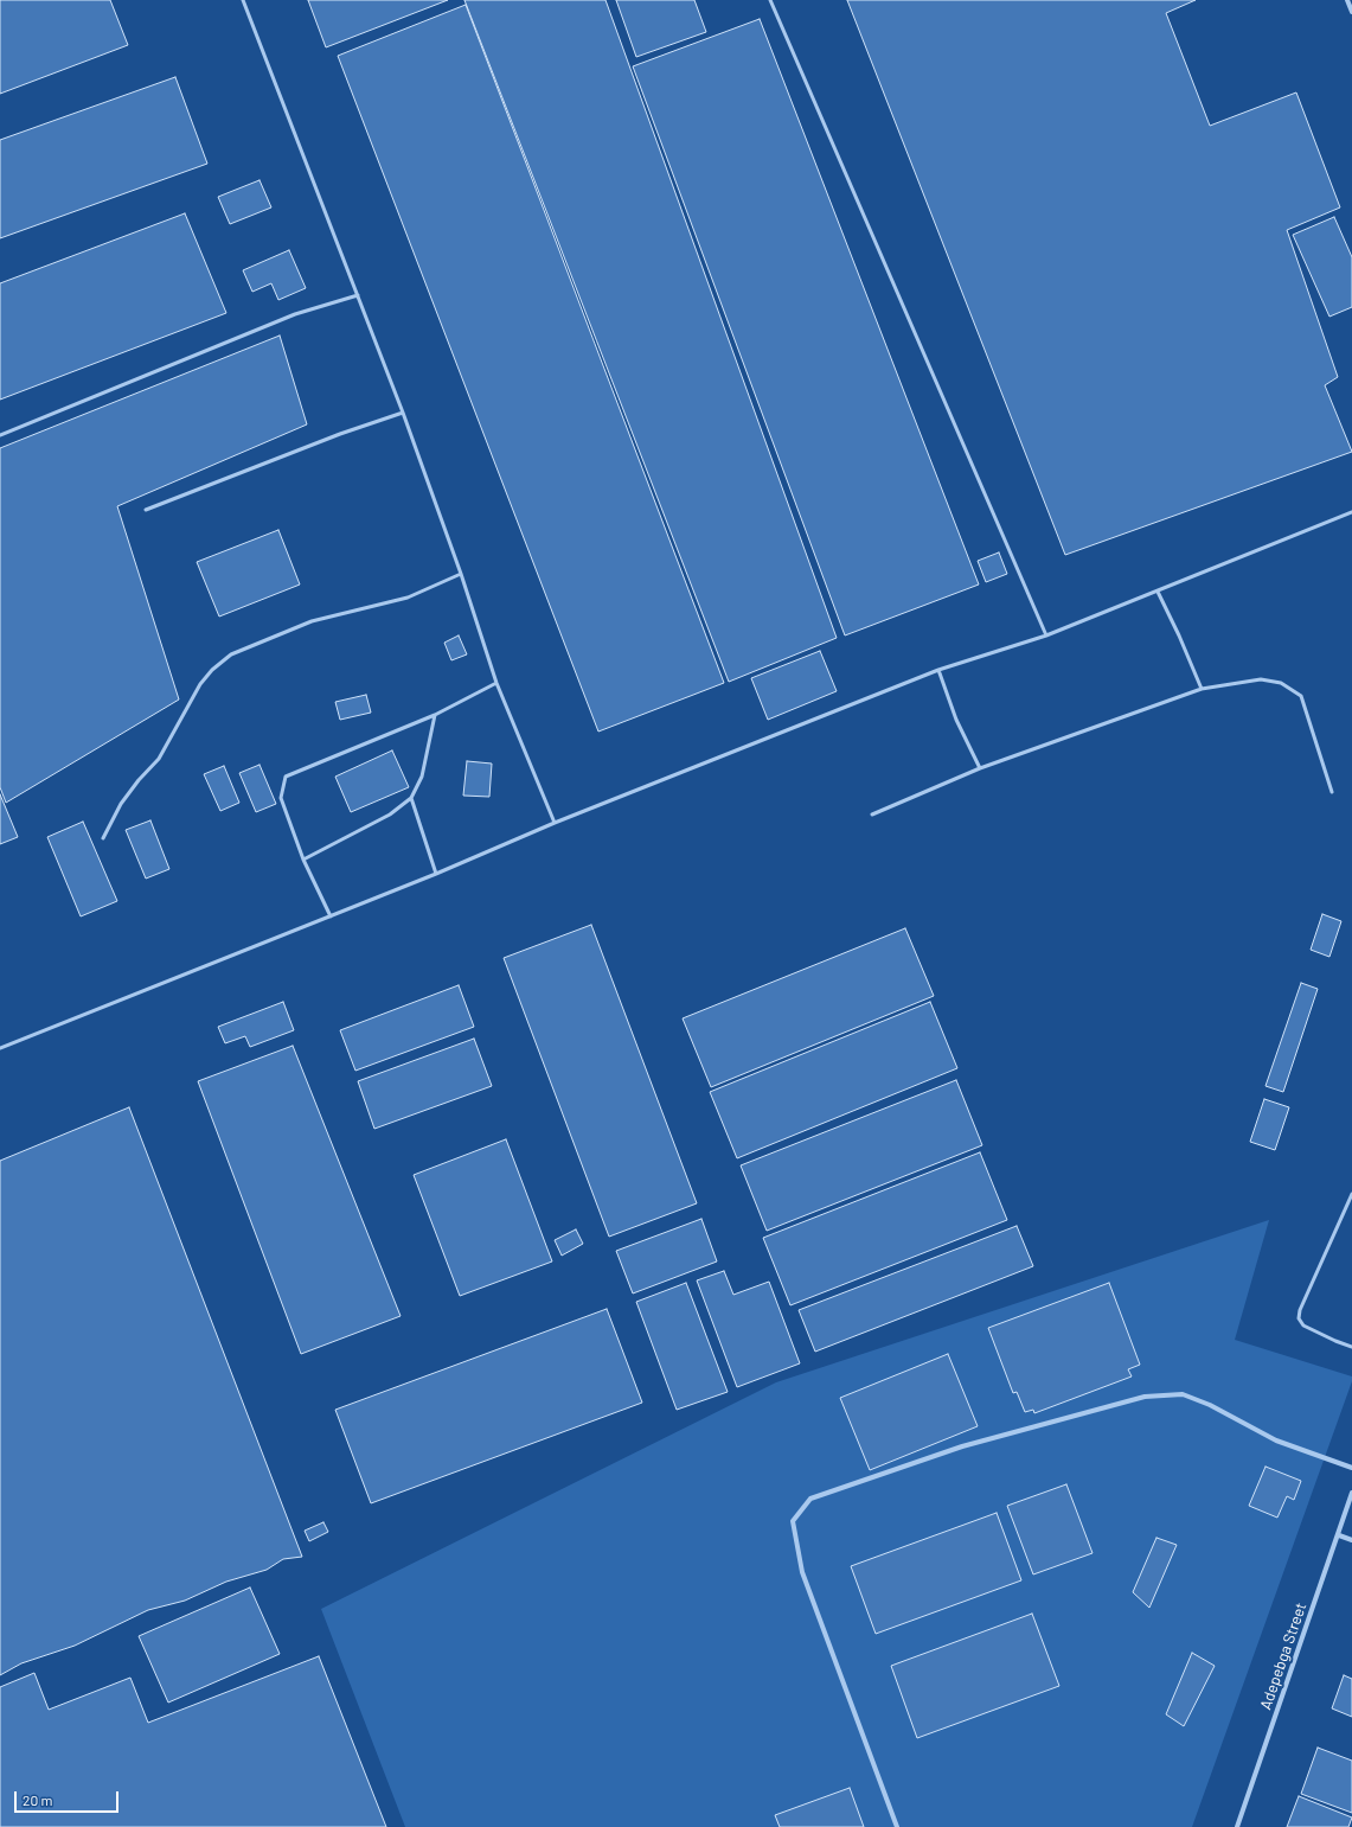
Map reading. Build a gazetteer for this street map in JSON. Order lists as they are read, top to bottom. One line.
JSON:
{"streets":{"street":["Adepebga Street"]},"scale_bar":"20 m"}
